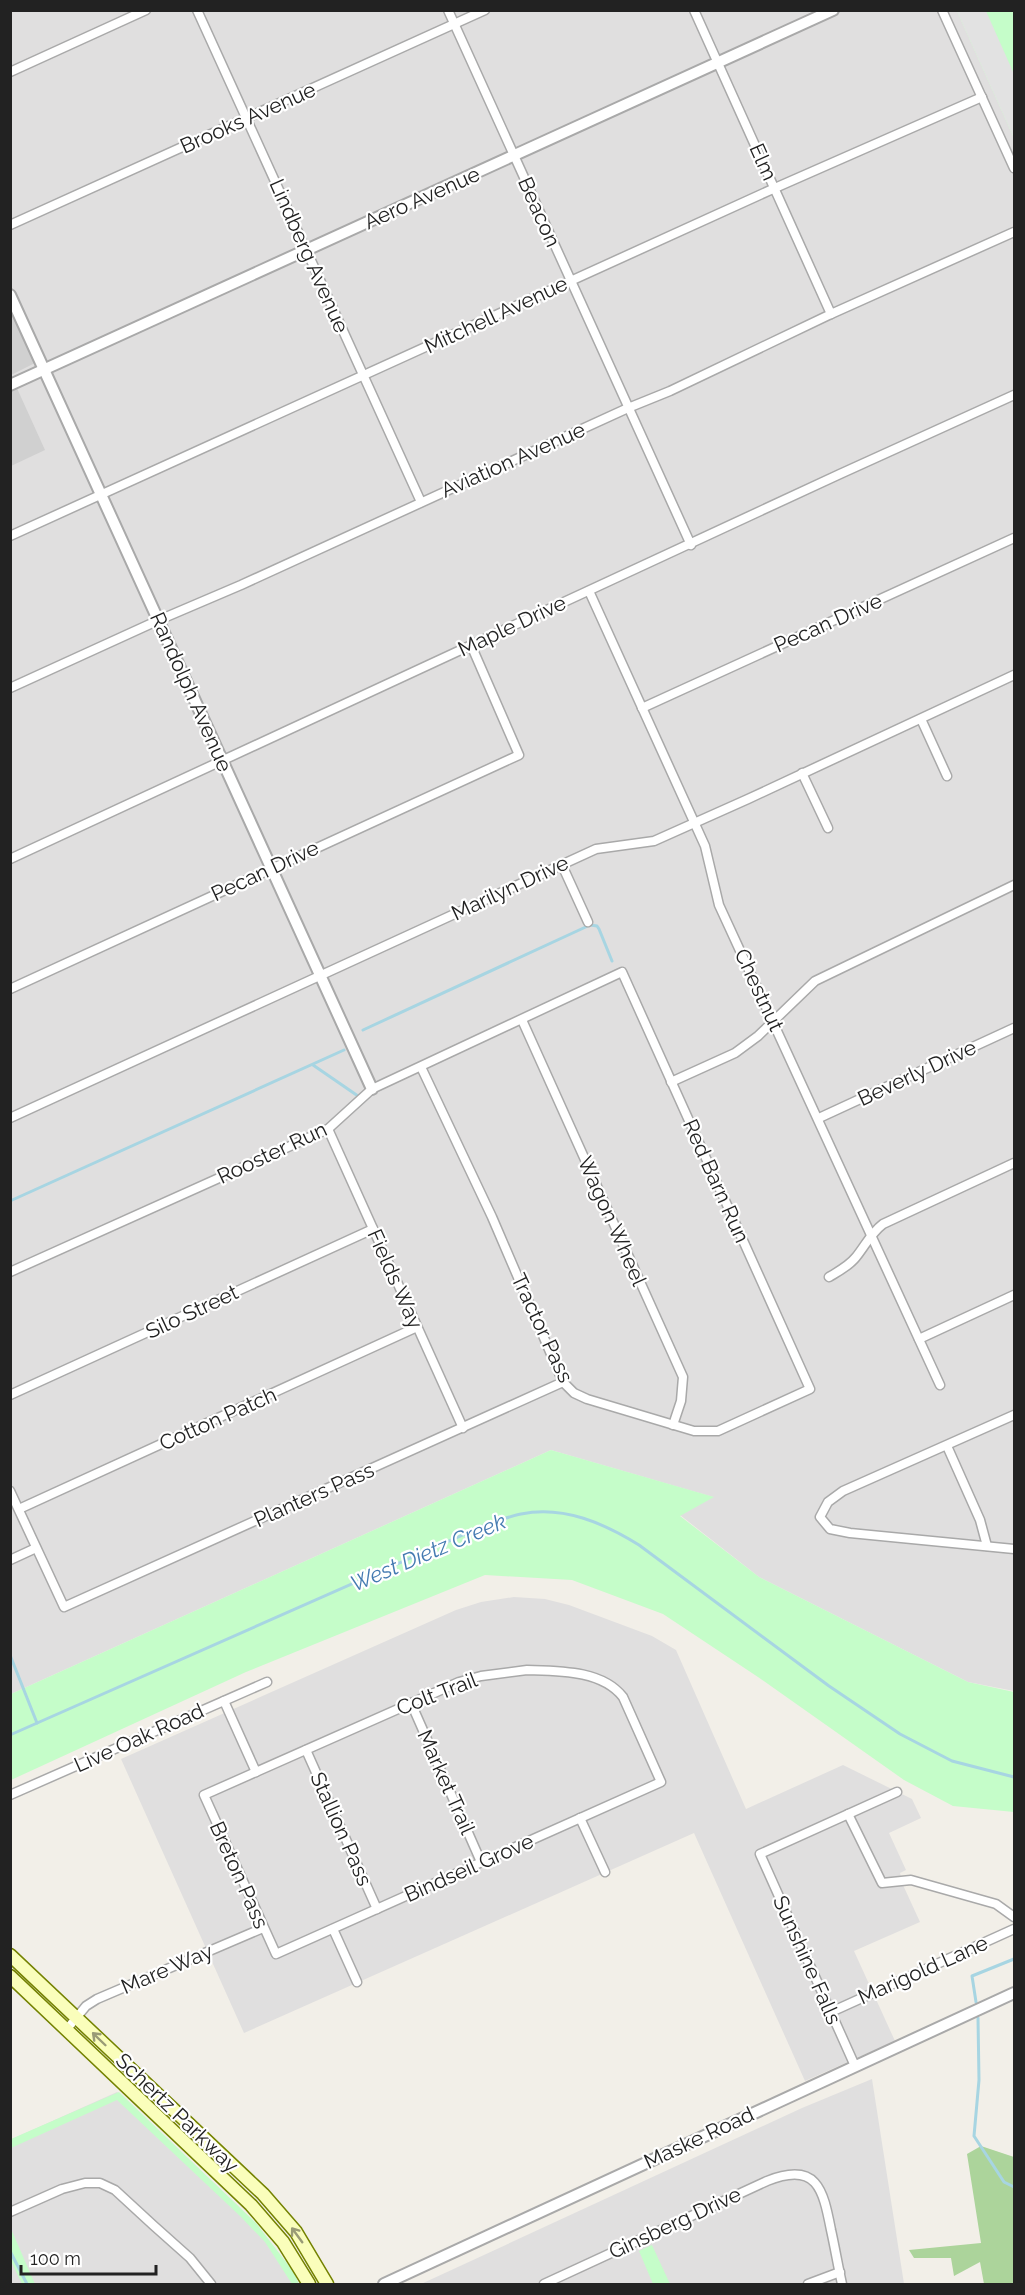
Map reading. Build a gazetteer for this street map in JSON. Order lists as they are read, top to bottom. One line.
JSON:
{"streets":{"main road":["Schertz Parkway"],"street":["Brooks Avenue","Elm","Aero Avenue","Beacon","Lindberg Avenue","Mitchell Avenue","Aviation Avenue","Pecan Drive","Maple Drive","Randolph Avenue","Marilyn Drive","Chestnut","Beverly Drive","Rooster Run","Red Barn Run","Wagon Wheel","Fields Way","Silo Street","Tractor Pass","Cotton Patch","Planters Pass","Colt Trail","Live Oak Road","Market Trail","Stallion Pass","Bindseil Grove","Breton Pass","Sunshine Falls","Mare Way","Marigold Lane","Maske Road","Ginsberg Drive"]},"crossings":[["Brooks Avenue","Beacon"],["Brooks Avenue","Lindberg Avenue"],["Elm","Aero Avenue"],["Elm","Mitchell Avenue"],["Elm","Aviation Avenue"],["Aero Avenue","Beacon"],["Aero Avenue","Lindberg Avenue"],["Aero Avenue","Randolph Avenue"],["Beacon","Mitchell Avenue"],["Beacon","Aviation Avenue"],["Beacon","Maple Drive"],["Lindberg Avenue","Mitchell Avenue"],["Lindberg Avenue","Aviation Avenue"],["Mitchell Avenue","Randolph Avenue"],["Aviation Avenue","Randolph Avenue"],["Pecan Drive","Maple Drive"],["Pecan Drive","Randolph Avenue"],["Pecan Drive","Chestnut"],["Maple Drive","Randolph Avenue"],["Maple Drive","Chestnut"],["Randolph Avenue","Marilyn Drive"],["Randolph Avenue","Rooster Run"],["Marilyn Drive","Chestnut"],["Chestnut","Beverly Drive"],["Rooster Run","Red Barn Run"],["Rooster Run","Wagon Wheel"],["Rooster Run","Fields Way"],["Rooster Run","Tractor Pass"],["Red Barn Run","Tractor Pass"],["Wagon Wheel","Tractor Pass"],["Fields Way","Silo Street"],["Fields Way","Cotton Patch"],["Fields Way","Planters Pass"],["Tractor Pass","Planters Pass"],["Colt Trail","Market Trail"],["Colt Trail","Stallion Pass"],["Colt Trail","Bindseil Grove"],["Colt Trail","Breton Pass"],["Market Trail","Bindseil Grove"],["Stallion Pass","Bindseil Grove"],["Bindseil Grove","Breton Pass"],["Breton Pass","Mare Way"],["Sunshine Falls","Marigold Lane"],["Sunshine Falls","Maske Road"],["Mare Way","Schertz Parkway"]],"water":["West Dietz Creek"],"scale_bar":"100 m"}
